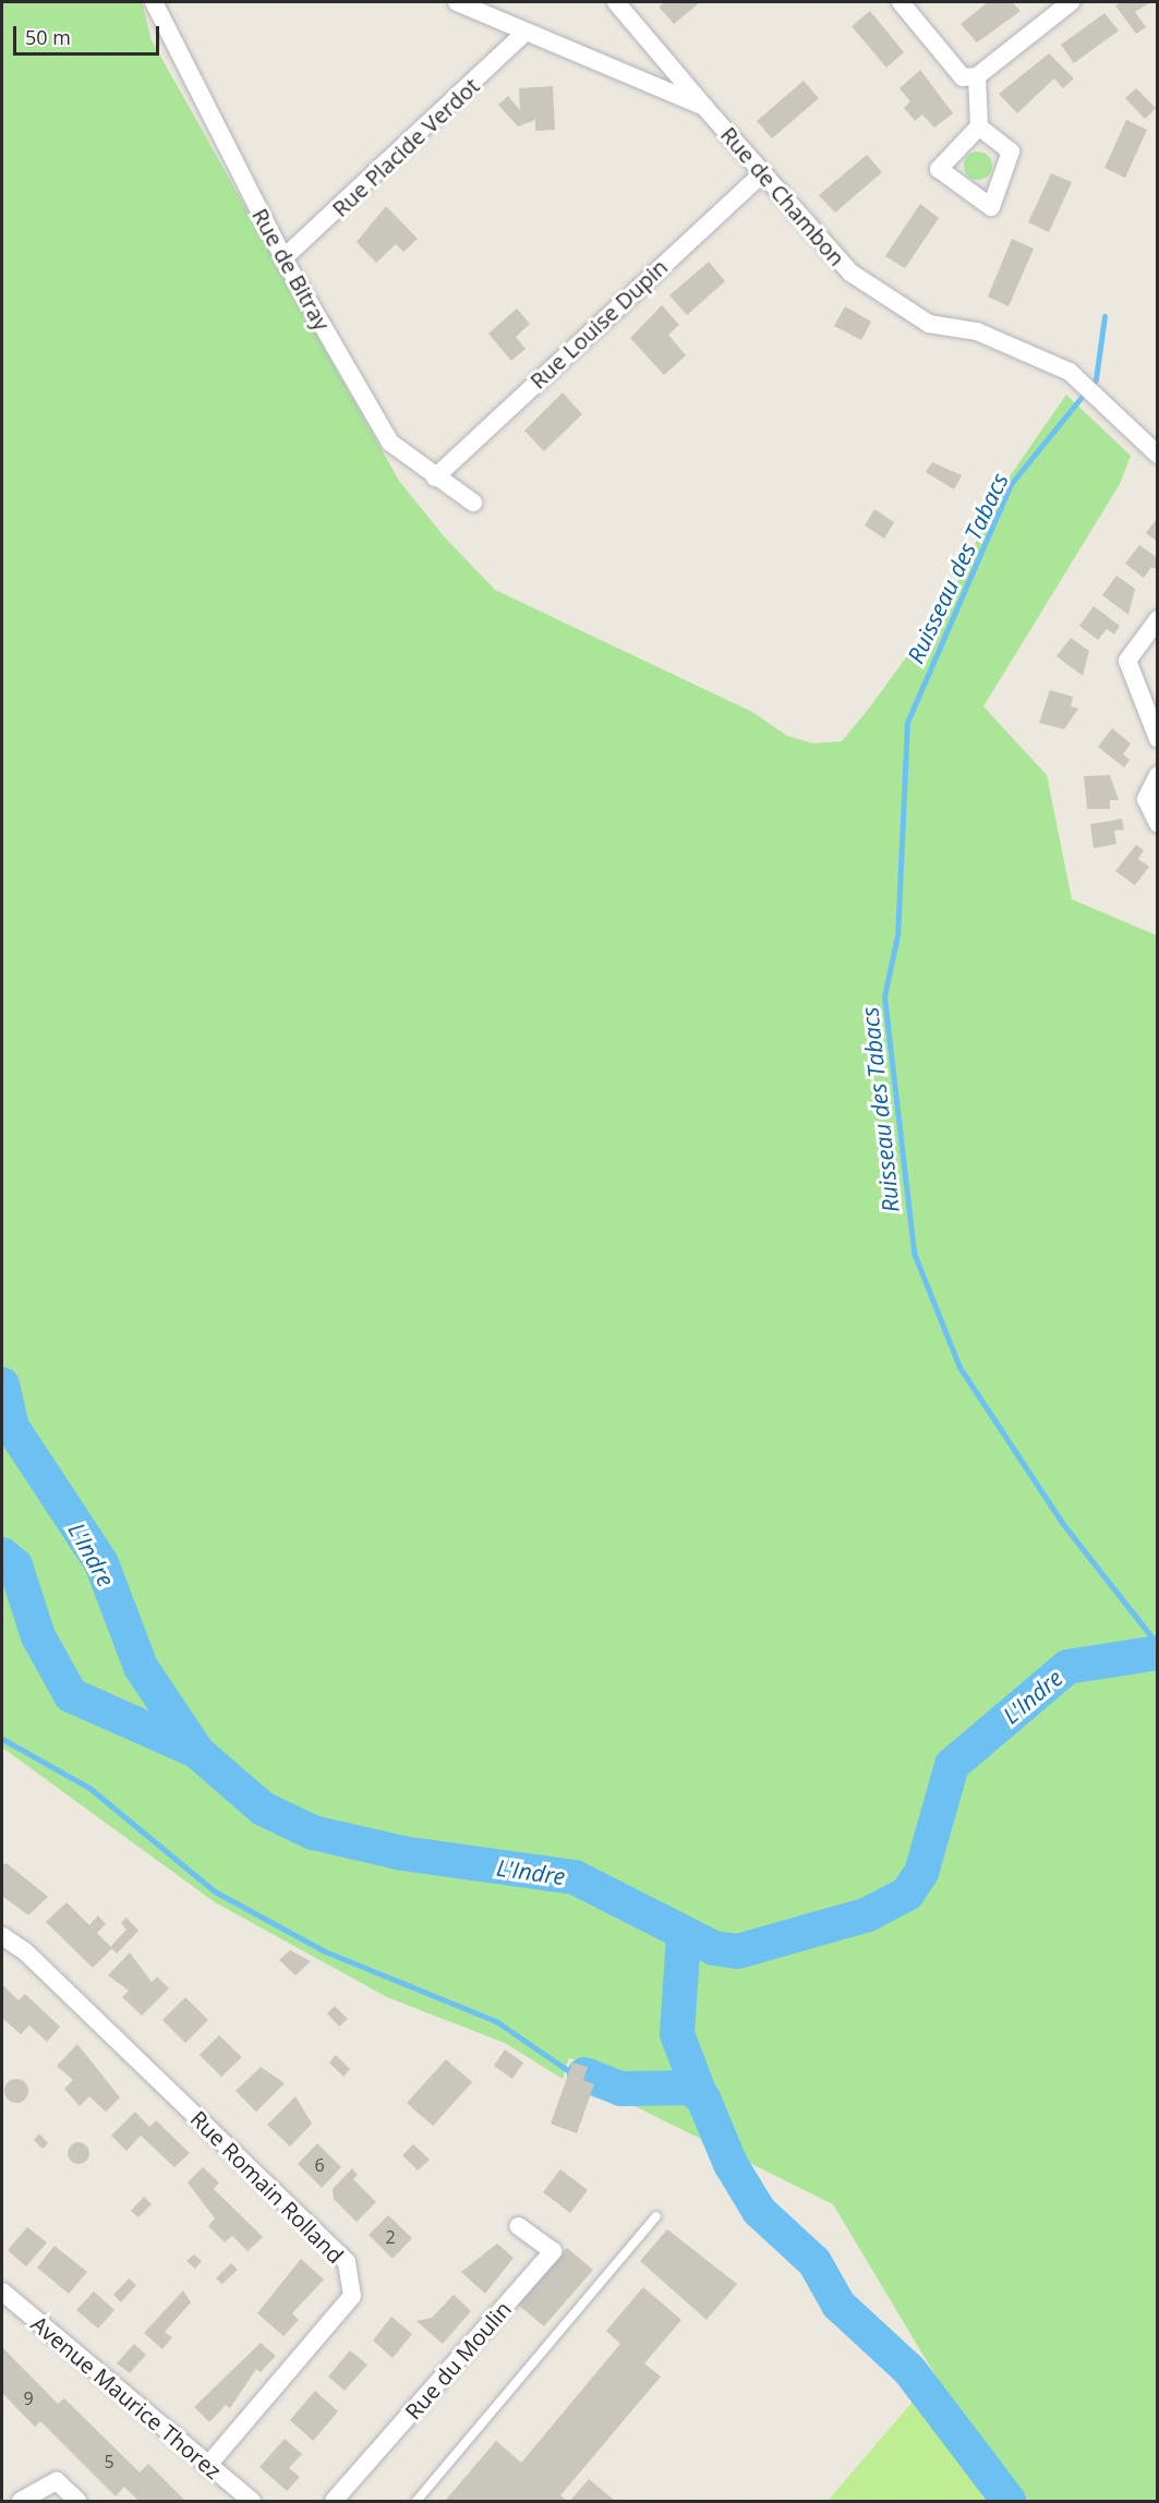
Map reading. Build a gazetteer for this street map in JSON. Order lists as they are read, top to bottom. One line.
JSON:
{"streets":{"street":["Rue Placide Verdot","Rue de Chambon","Rue de Bitray","Rue Louise Dupin","Rue Romain Rolland","Rue du Moulin","Avenue Maurice Thorez"]},"crossings":[["Rue Placide Verdot","Rue de Chambon"],["Rue Placide Verdot","Rue de Bitray"],["Rue de Chambon","Rue Louise Dupin"],["Rue de Bitray","Rue Louise Dupin"],["Rue Romain Rolland","Avenue Maurice Thorez"]],"water":["Ruisseau des Tabacs","L'Indre"],"house_numbers":["6","2","9","5"],"scale_bar":"50 m"}
